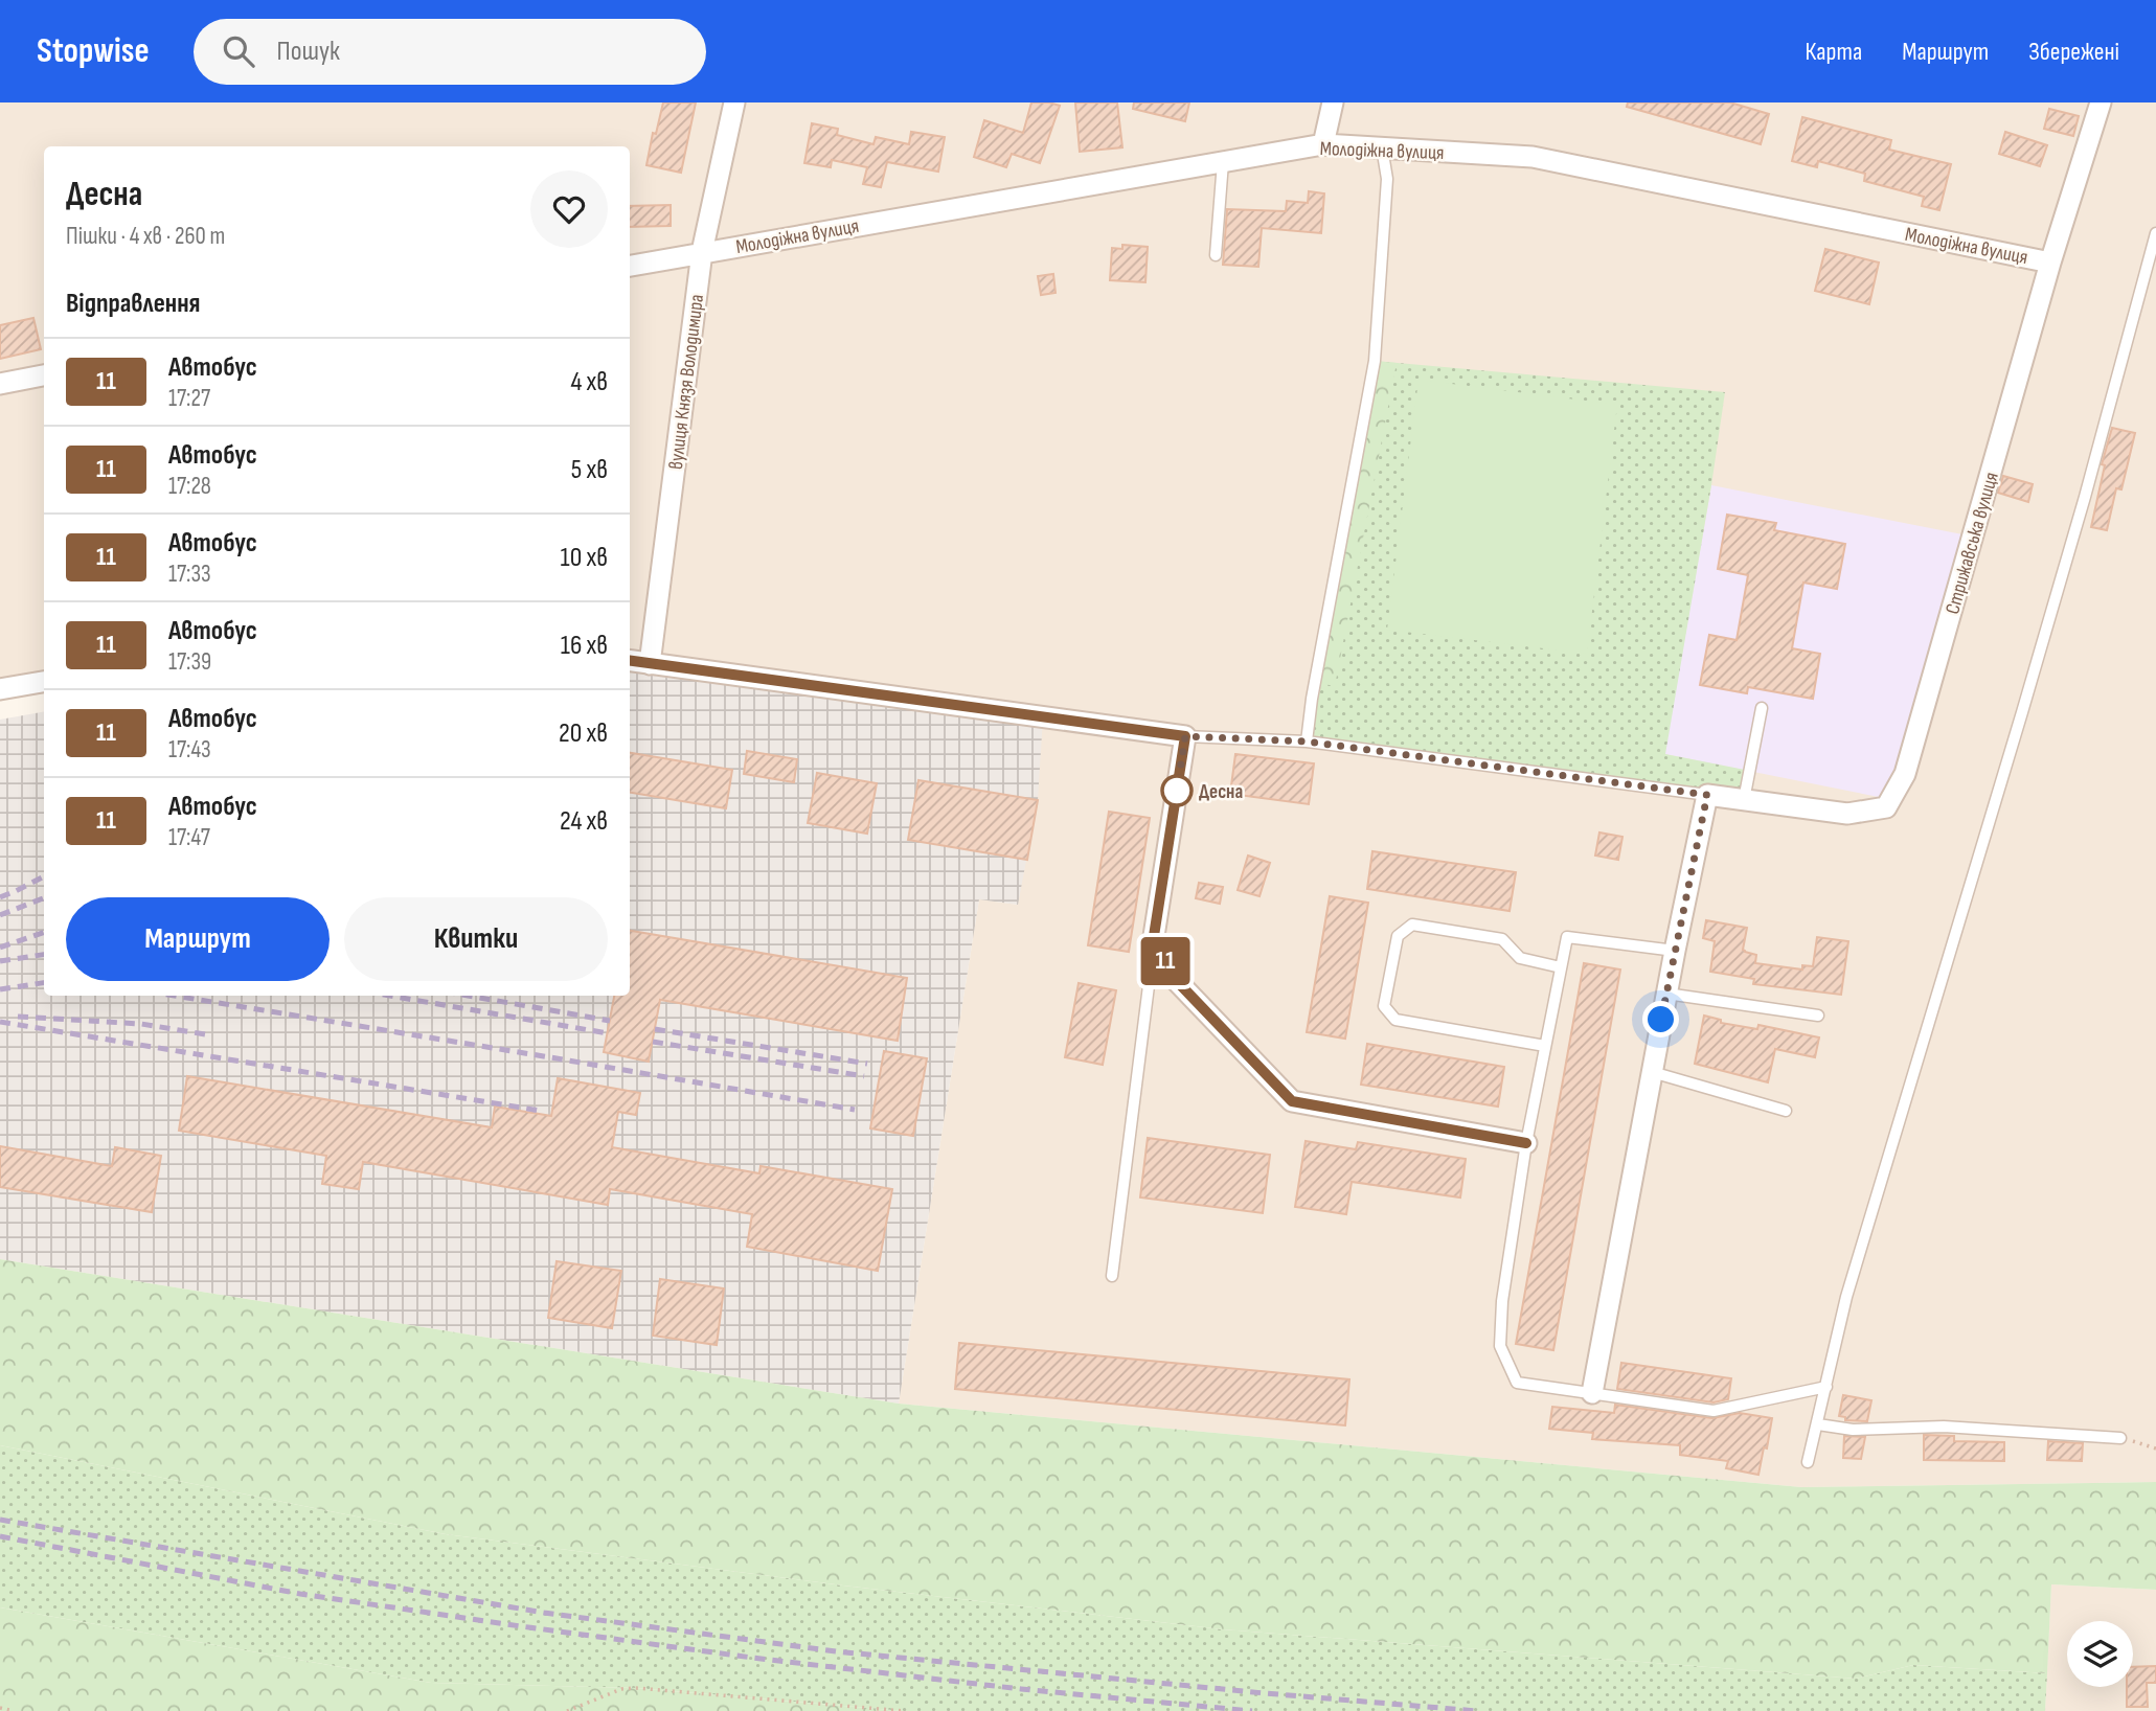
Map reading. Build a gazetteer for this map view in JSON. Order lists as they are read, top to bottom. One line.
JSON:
{"streets":{"street":["Молодіжна вулиця","вулиця Князя Володимира","Стрижавська вулиця"]},"crossings":[["Молодіжна вулиця","вулиця Князя Володимира"],["Молодіжна вулиця","Стрижавська вулиця"]],"places":["Десна"],"lines":["bus line 11"],"page":{"header":"Stopwise","search":"Пошук","nav":["Карта","Маршрут","Збережені"],"on_map":"11","heading":[["Десна","Пішки · 4 хв · 260 m"],"Відправлення"],"list":[{"mark":"11","name":"Автобус","note":"17:27","value":"4 хв"},{"mark":"11","name":"Автобус","note":"17:28","value":"5 хв"},{"mark":"11","name":"Автобус","note":"17:33","value":"10 хв"},{"mark":"11","name":"Автобус","note":"17:39","value":"16 хв"},{"mark":"11","name":"Автобус","note":"17:43","value":"20 хв"},{"mark":"11","name":"Автобус","note":"17:47","value":"24 хв"}],"buttons":["Маршрут","Квитки"]}}
